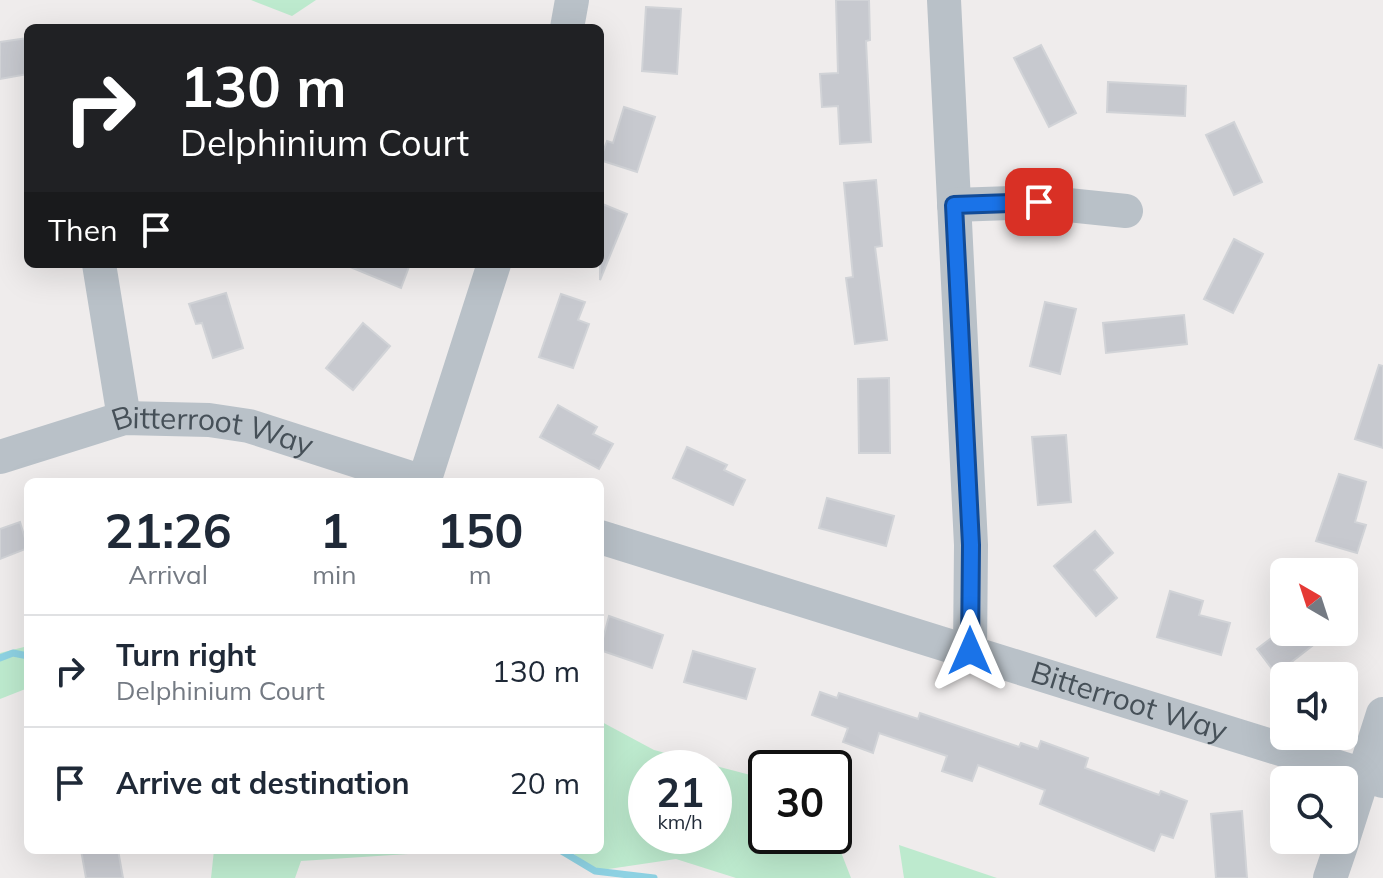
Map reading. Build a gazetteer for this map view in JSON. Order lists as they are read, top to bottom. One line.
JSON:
{"streets":{"street":["Bitterroot Way"]},"north":"top left","page":{"turn":["130 m","Delphinium Court"],"then":"Then","eta":["21:26","Arrival","1","min","150","m"],"list":[{"name":"Turn right","note":"Delphinium Court","value":"130 m"},{"name":"Arrive at destination","value":"20 m"}],"speed":"21 km/h","limit":"30"}}
